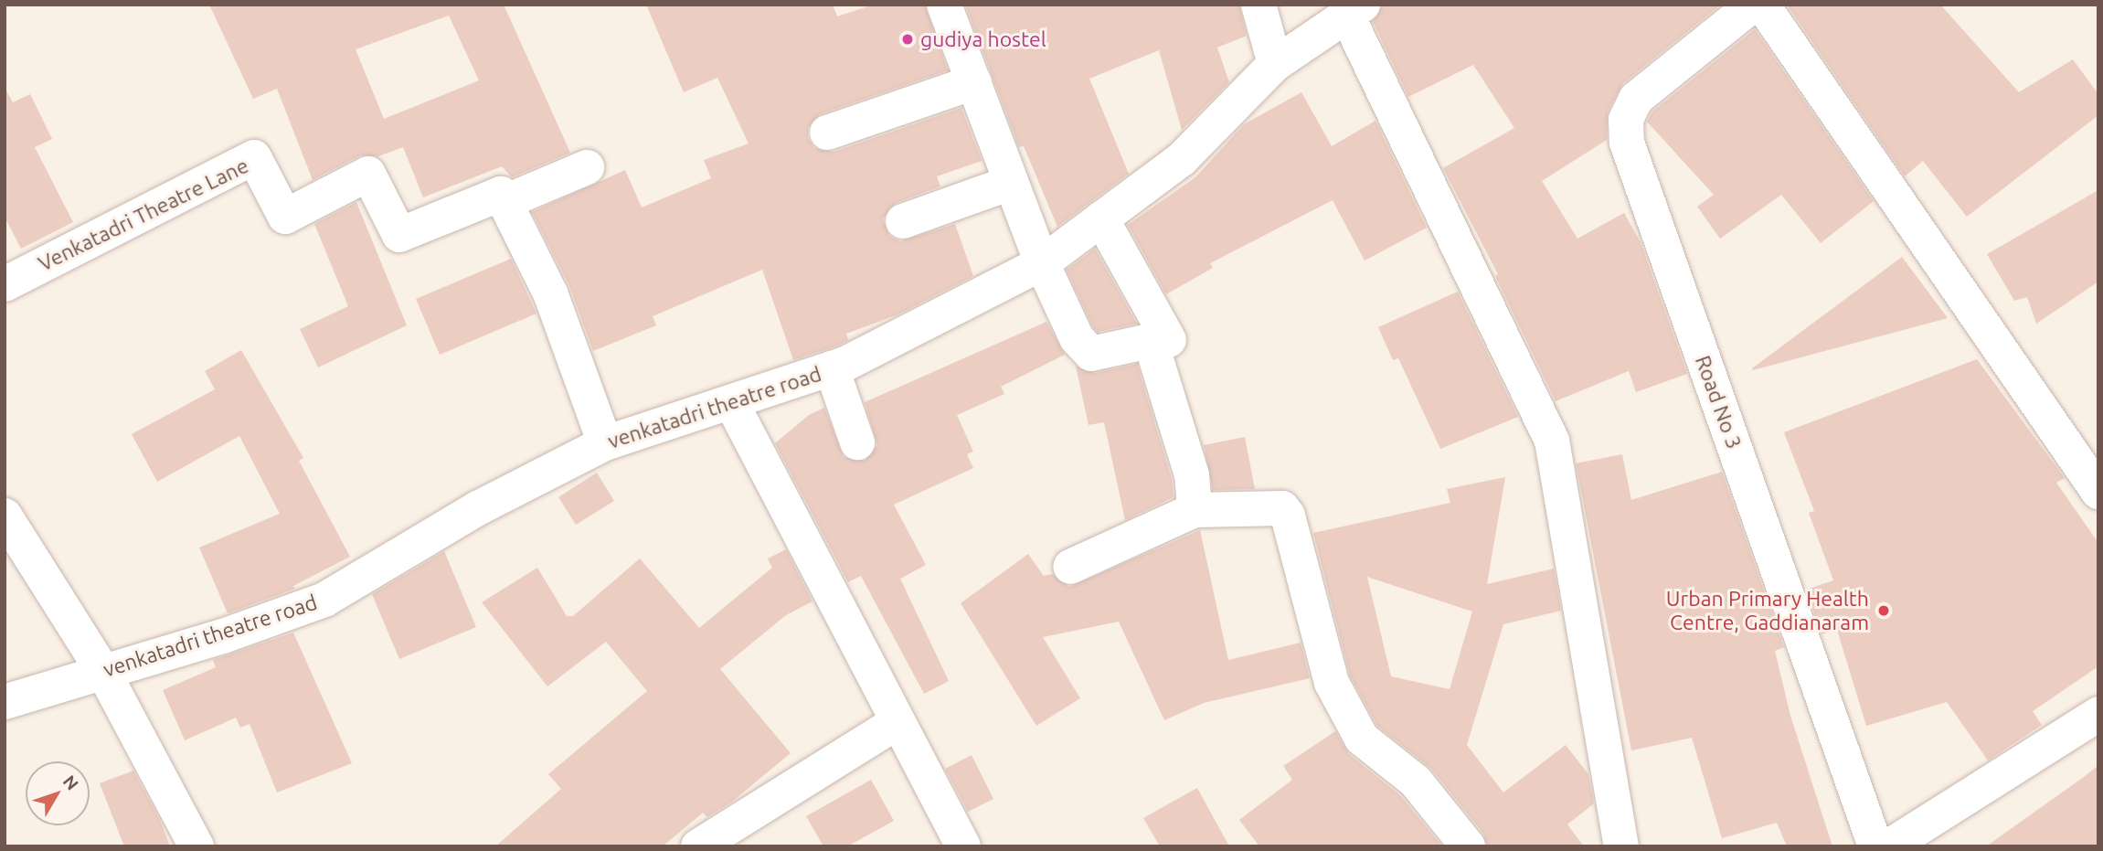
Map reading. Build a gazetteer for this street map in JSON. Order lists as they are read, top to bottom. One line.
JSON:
{"streets":{"street":["Venkatadri Theatre Lane","Road No 3","venkatadri theatre road"]},"places":["gudiya hostel","Urban Primary Health Centre, Gaddianaram"],"north":"top right"}
